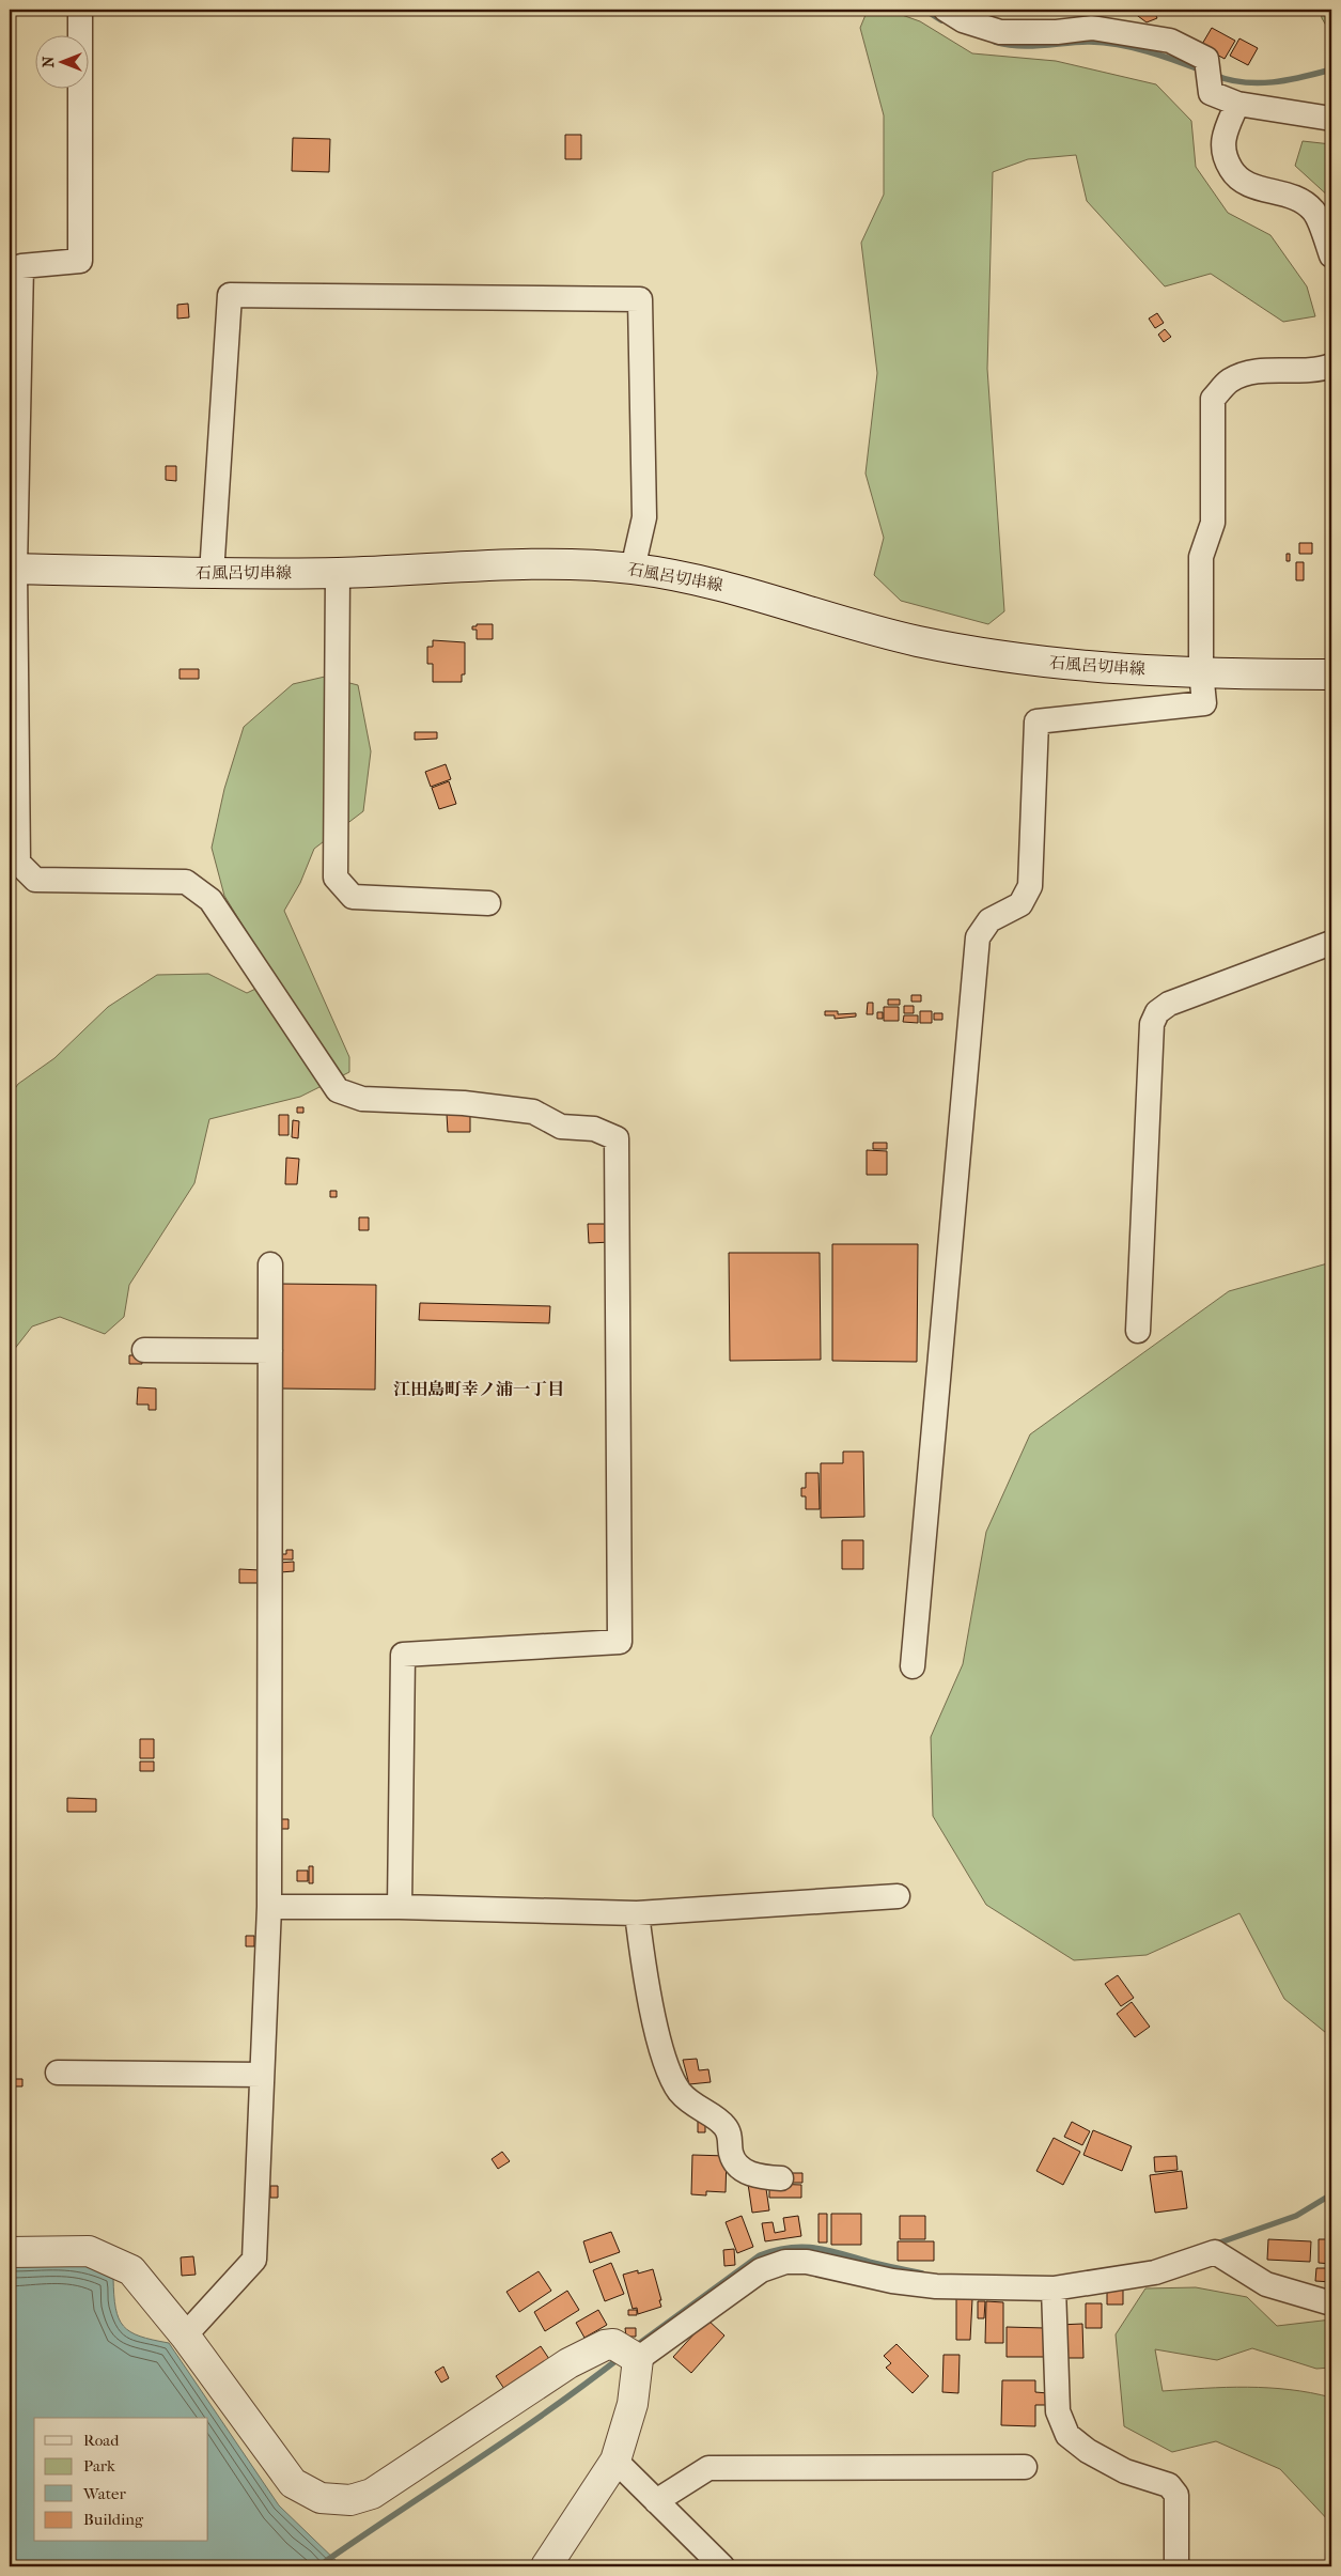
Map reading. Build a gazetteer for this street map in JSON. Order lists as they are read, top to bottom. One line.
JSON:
{"streets":{"main road":["石風呂切串線"]},"districts":["江田島町幸ノ浦一丁目"],"legend":["Road","Park","Water","Building"],"north":"left"}
